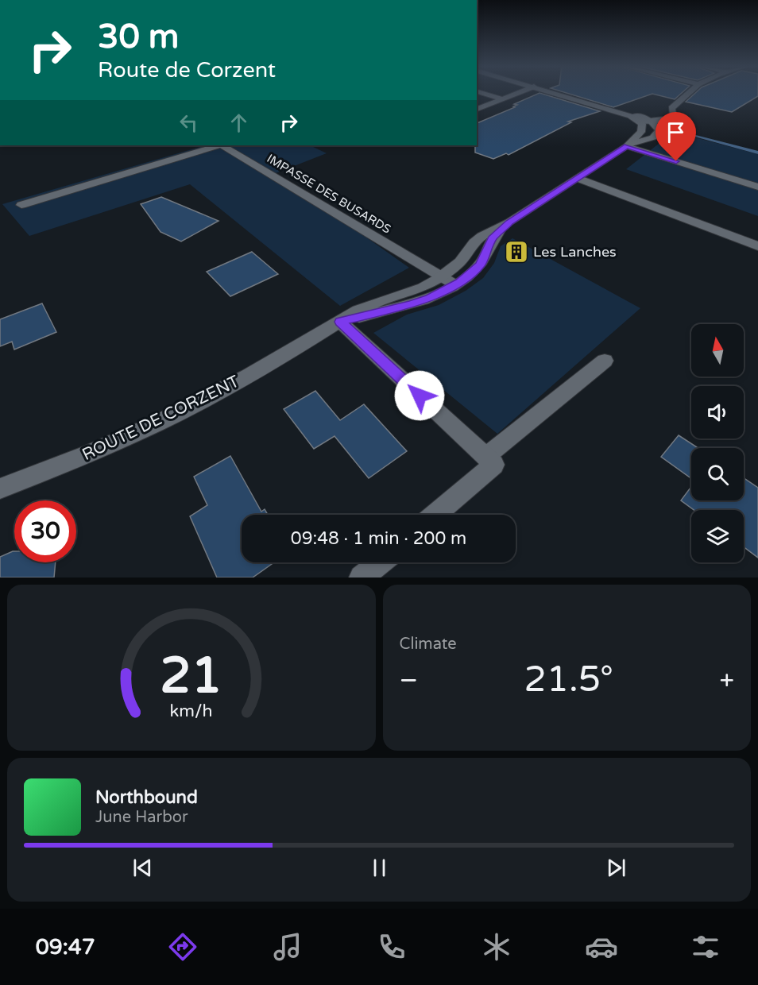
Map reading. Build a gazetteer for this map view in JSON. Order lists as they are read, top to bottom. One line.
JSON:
{"streets":{"street":["IMPASSE DES BUSARDS","ROUTE DE CORZENT"]},"crossings":[["IMPASSE DES BUSARDS","ROUTE DE CORZENT"]],"places":{"building":["Les Lanches"]},"north":"top","page":{"turn":["30 m","Route de Corzent"],"limit":"30","trip":"09:48 · 1 min · 200 m","tile":"Climate","heat":["−","21.5°","+"],"song":["Northbound","June Harbor"],"tabs":"09:47","gauge":["21","km/h"]}}
